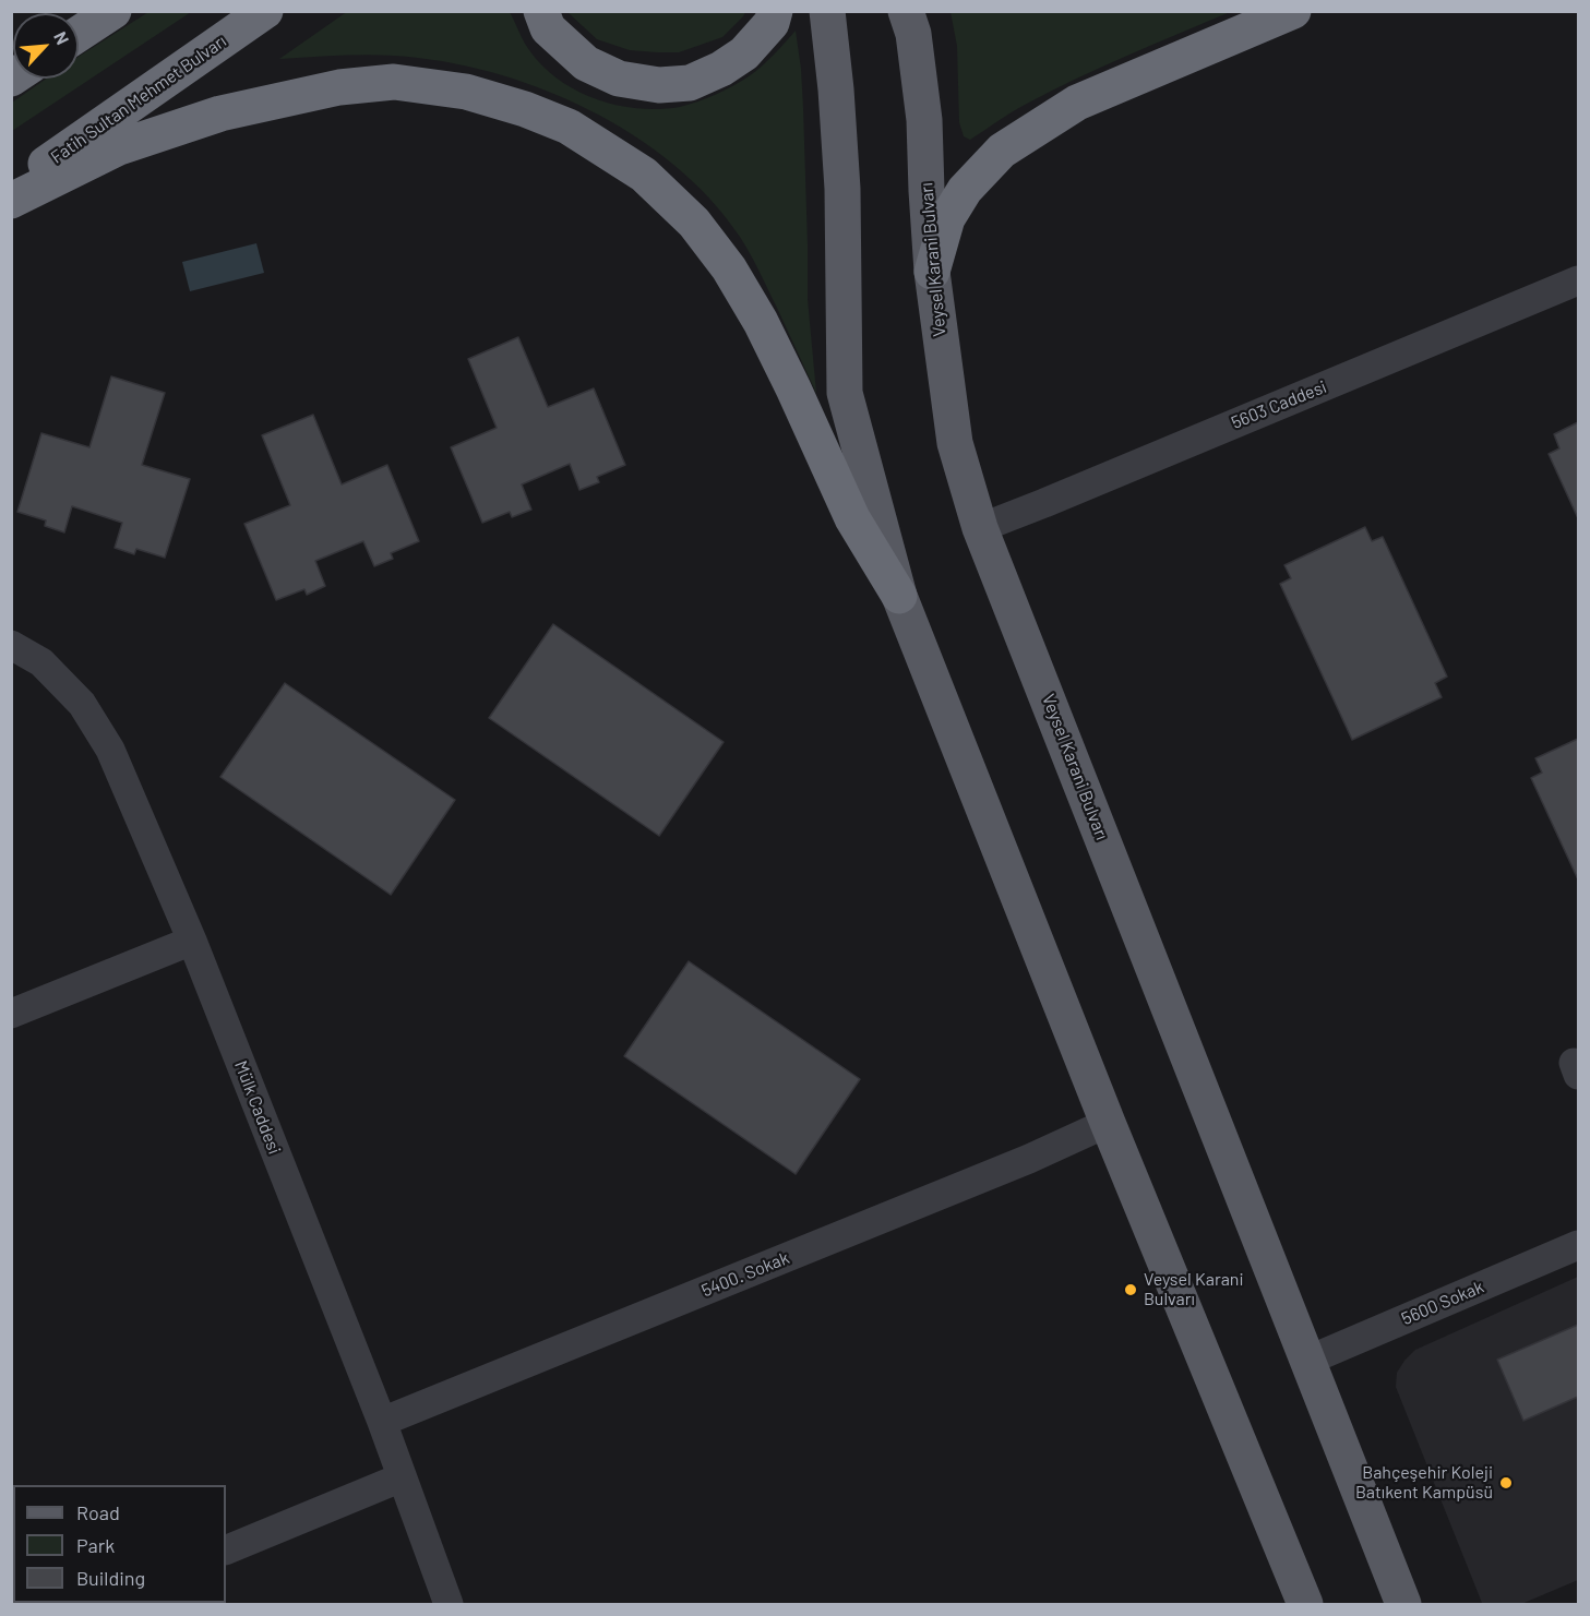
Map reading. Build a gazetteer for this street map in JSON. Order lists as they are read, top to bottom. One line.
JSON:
{"streets":{"highway":["Fatih Sultan Mehmet Bulvarı"],"main road":["Veysel Karani Bulvarı"],"street":["5603 Caddesi","Mülk Caddesi","5400. Sokak","5600 Sokak"]},"crossings":[["Veysel Karani Bulvarı","5603 Caddesi"],["Veysel Karani Bulvarı","5600 Sokak"],["Mülk Caddesi","5400. Sokak"]],"places":["Veysel Karani Bulvarı","Bahçeşehir Koleji Batıkent Kampüsü"],"legend":["Road","Park","Building"],"north":"top right"}
